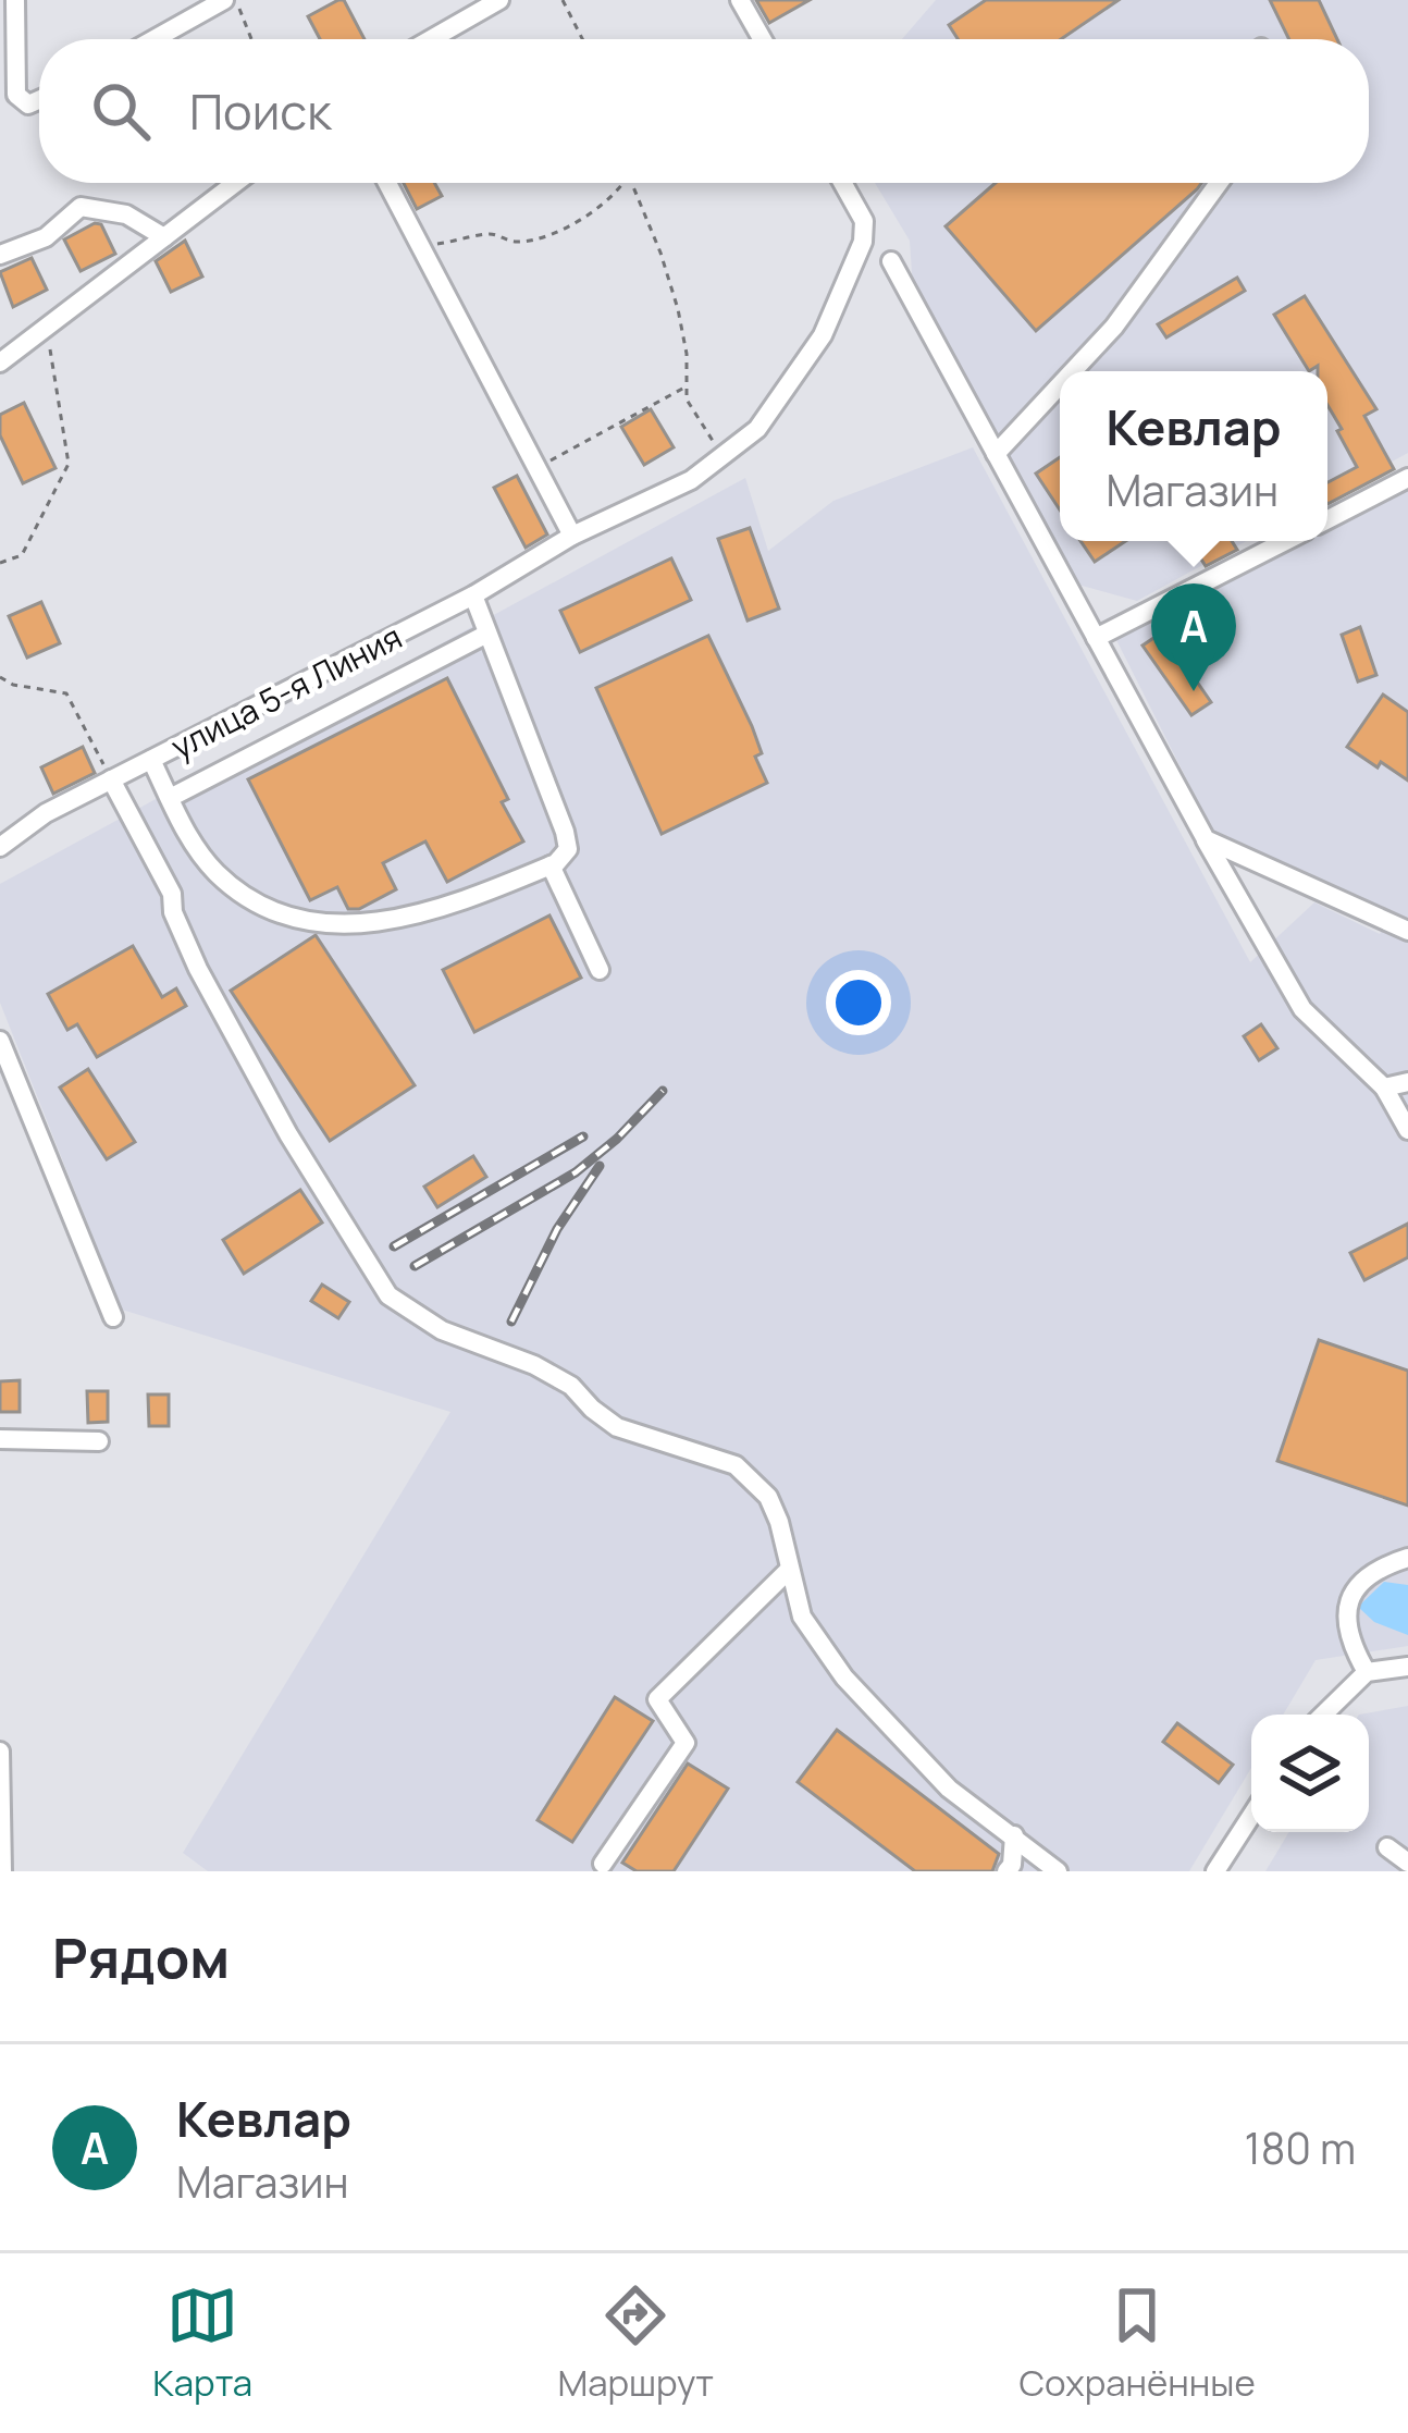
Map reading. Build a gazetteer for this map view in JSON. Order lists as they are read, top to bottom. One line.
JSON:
{"streets":{"street":["улица 5-я Линия"]},"page":{"search":"Поиск","popup":["Кевлар","Магазин"],"pins":"A","heading":"Рядом","list":[{"mark":"A","name":"Кевлар","note":"Магазин","value":"180 m"}],"nav":["Карта","Маршрут","Сохранённые"]}}
